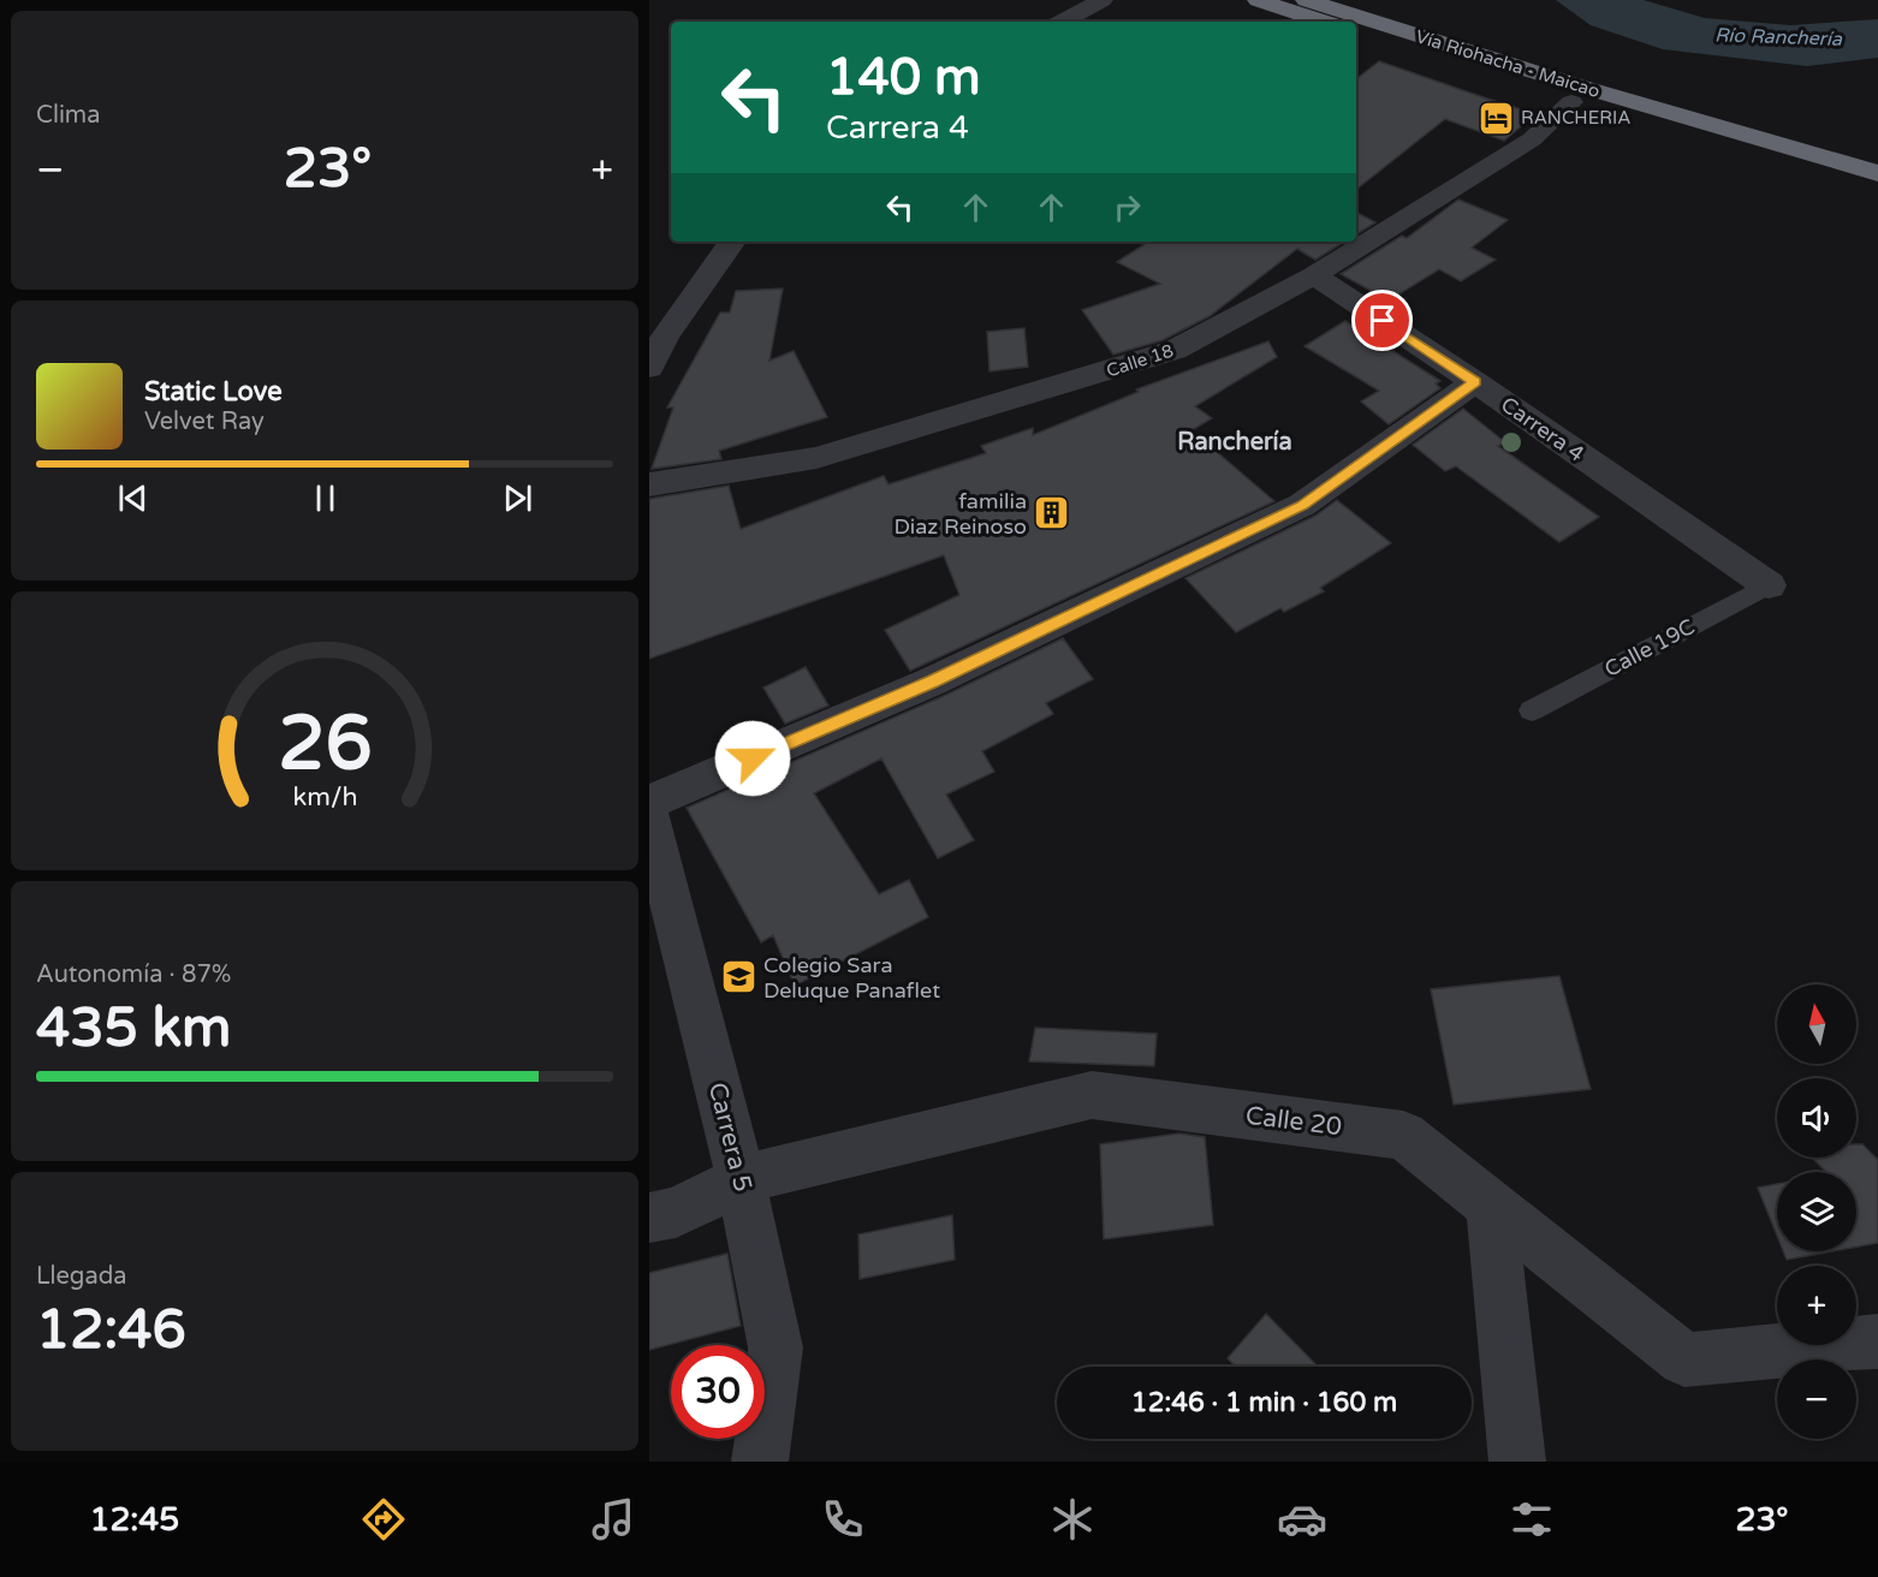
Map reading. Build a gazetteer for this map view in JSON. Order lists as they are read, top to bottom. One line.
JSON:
{"streets":{"highway":["Vía Riohacha - Maicao"],"street":["Calle 18","Carrera 4","Calle 20","Carrera 5"],"lane":["Calle 19C"]},"crossings":[["Vía Riohacha - Maicao","Calle 18"],["Calle 18","Carrera 4"],["Carrera 4","Calle 19C"],["Calle 20","Carrera 5"]],"districts":["Ranchería"],"water":["Río Ranchería"],"places":{"hotel":["RANCHERIA"],"building":["familia Diaz Reinoso"],"school or university":["Colegio Sara Deluque Panaflet"]},"north":"top","page":{"tile":["Clima",["Autonomía · 87%","435 km"],["Llegada","12:46"]],"turn":["140 m","Carrera 4"],"heat":["−","23°","+"],"song":["Static Love","Velvet Ray"],"map_buttons":["+","−"],"limit":"30","trip":"12:46 · 1 min · 160 m","tabs":["12:45","23°"],"gauge":["26","km/h"]}}
